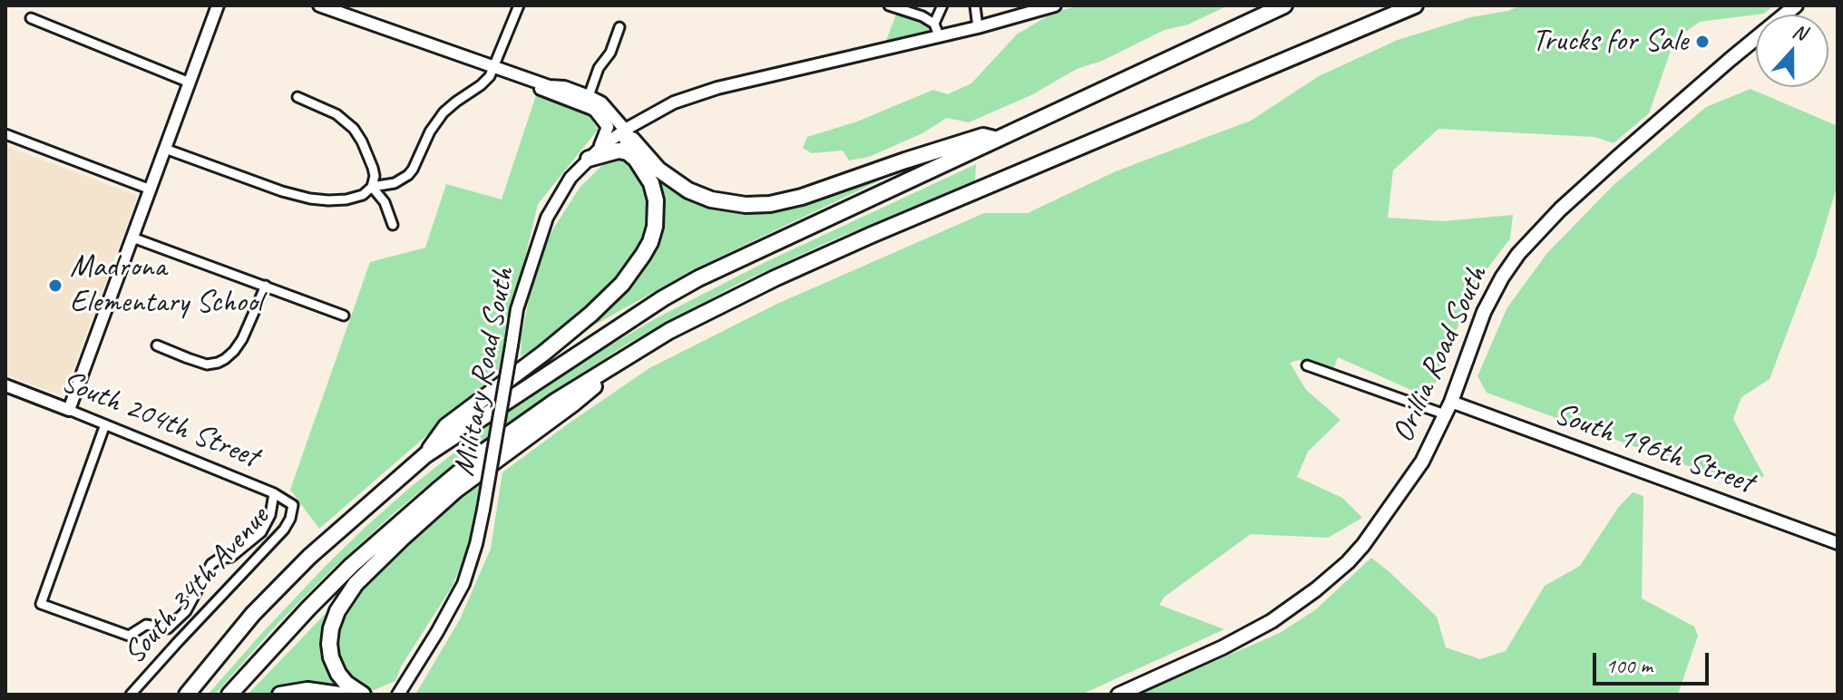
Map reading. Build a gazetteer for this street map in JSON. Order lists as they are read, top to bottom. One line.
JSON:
{"streets":{"main road":["Orillia Road South","Military Road South","South 204th Street","South 196th Street"],"street":["South 34th Avenue"]},"crossings":[["Orillia Road South","South 196th Street"],["South 204th Street","South 34th Avenue"]],"places":["Trucks for Sale","Madrona Elementary School"],"scale_bar":"100 m","north":"top"}
